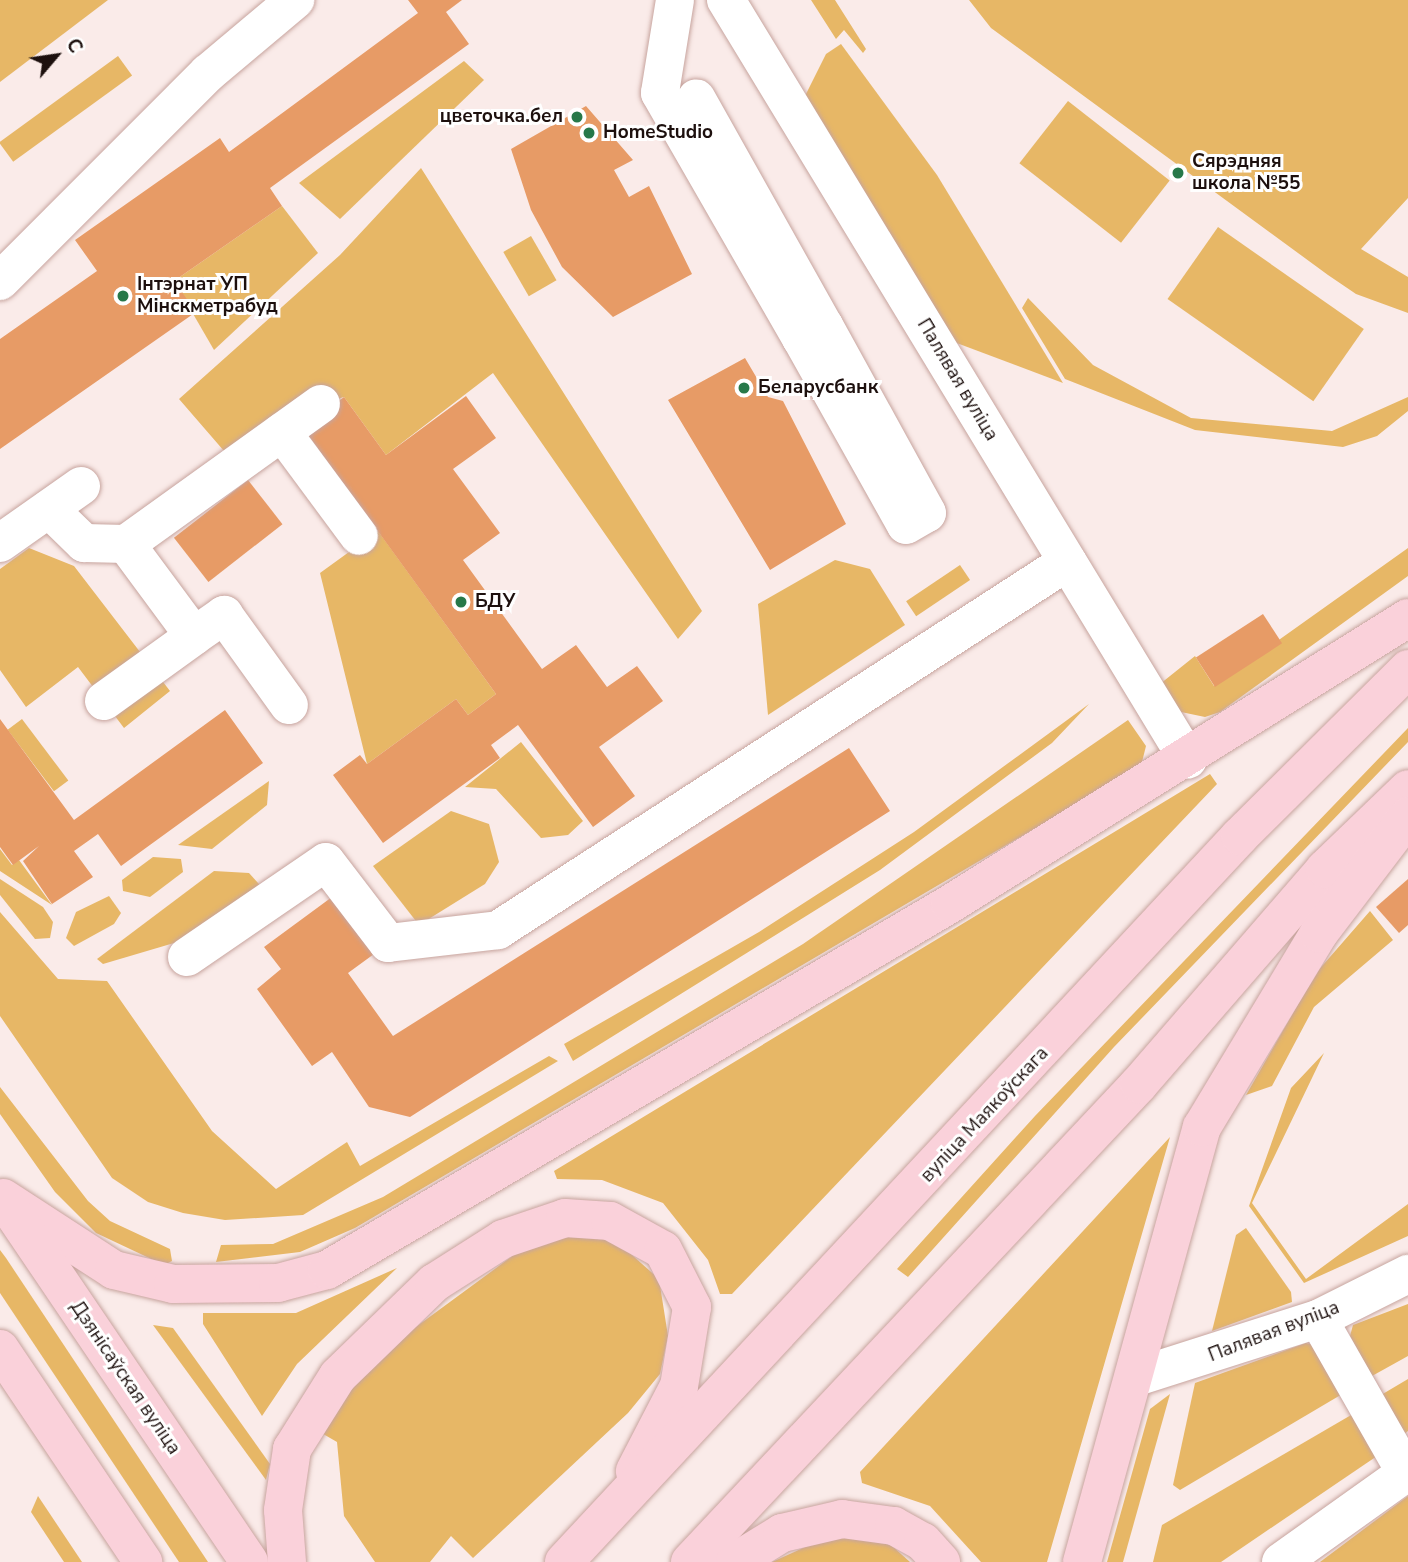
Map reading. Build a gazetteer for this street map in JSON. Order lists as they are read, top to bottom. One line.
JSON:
{"streets":{"main road":["вуліца Маякоўскага","Дзянісаўская вуліца"],"street":["Палявая вуліца"]},"places":["цветочка.бел","HomeStudio","Сярэдняя школа №55","Інтэрнат УП Мінскметрабуд","Беларусбанк","БДУ"],"north":"top right"}
